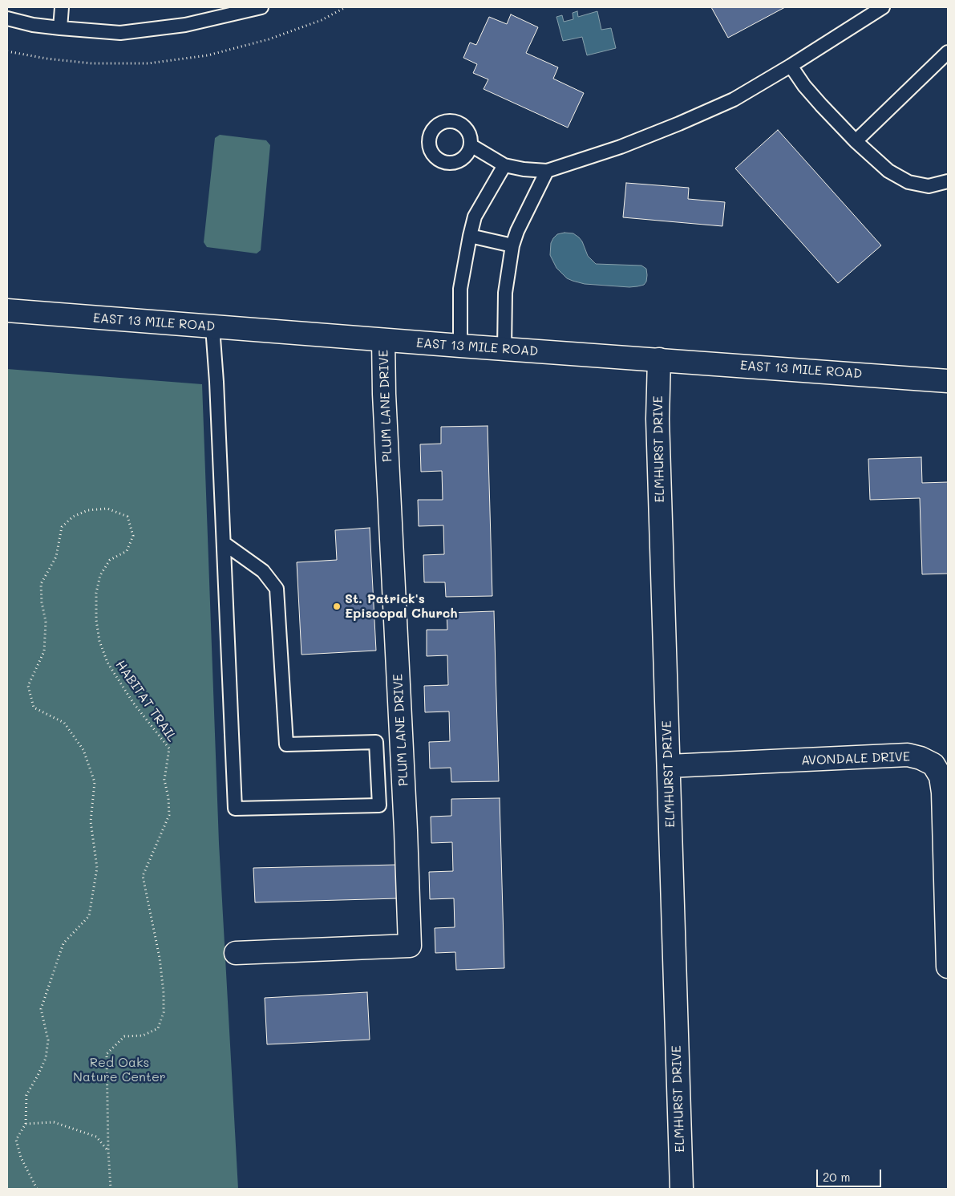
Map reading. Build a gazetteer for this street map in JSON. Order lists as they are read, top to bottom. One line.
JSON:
{"streets":{"street":["EAST 13 MILE ROAD","PLUM LANE DRIVE","ELMHURST DRIVE","AVONDALE DRIVE"],"path":["HABITAT TRAIL"]},"crossings":[["EAST 13 MILE ROAD","PLUM LANE DRIVE"],["EAST 13 MILE ROAD","ELMHURST DRIVE"],["ELMHURST DRIVE","AVONDALE DRIVE"]],"parks":["Red Oaks Nature Center"],"places":["St. Patrick's Episcopal Church"],"scale_bar":"20 m"}
